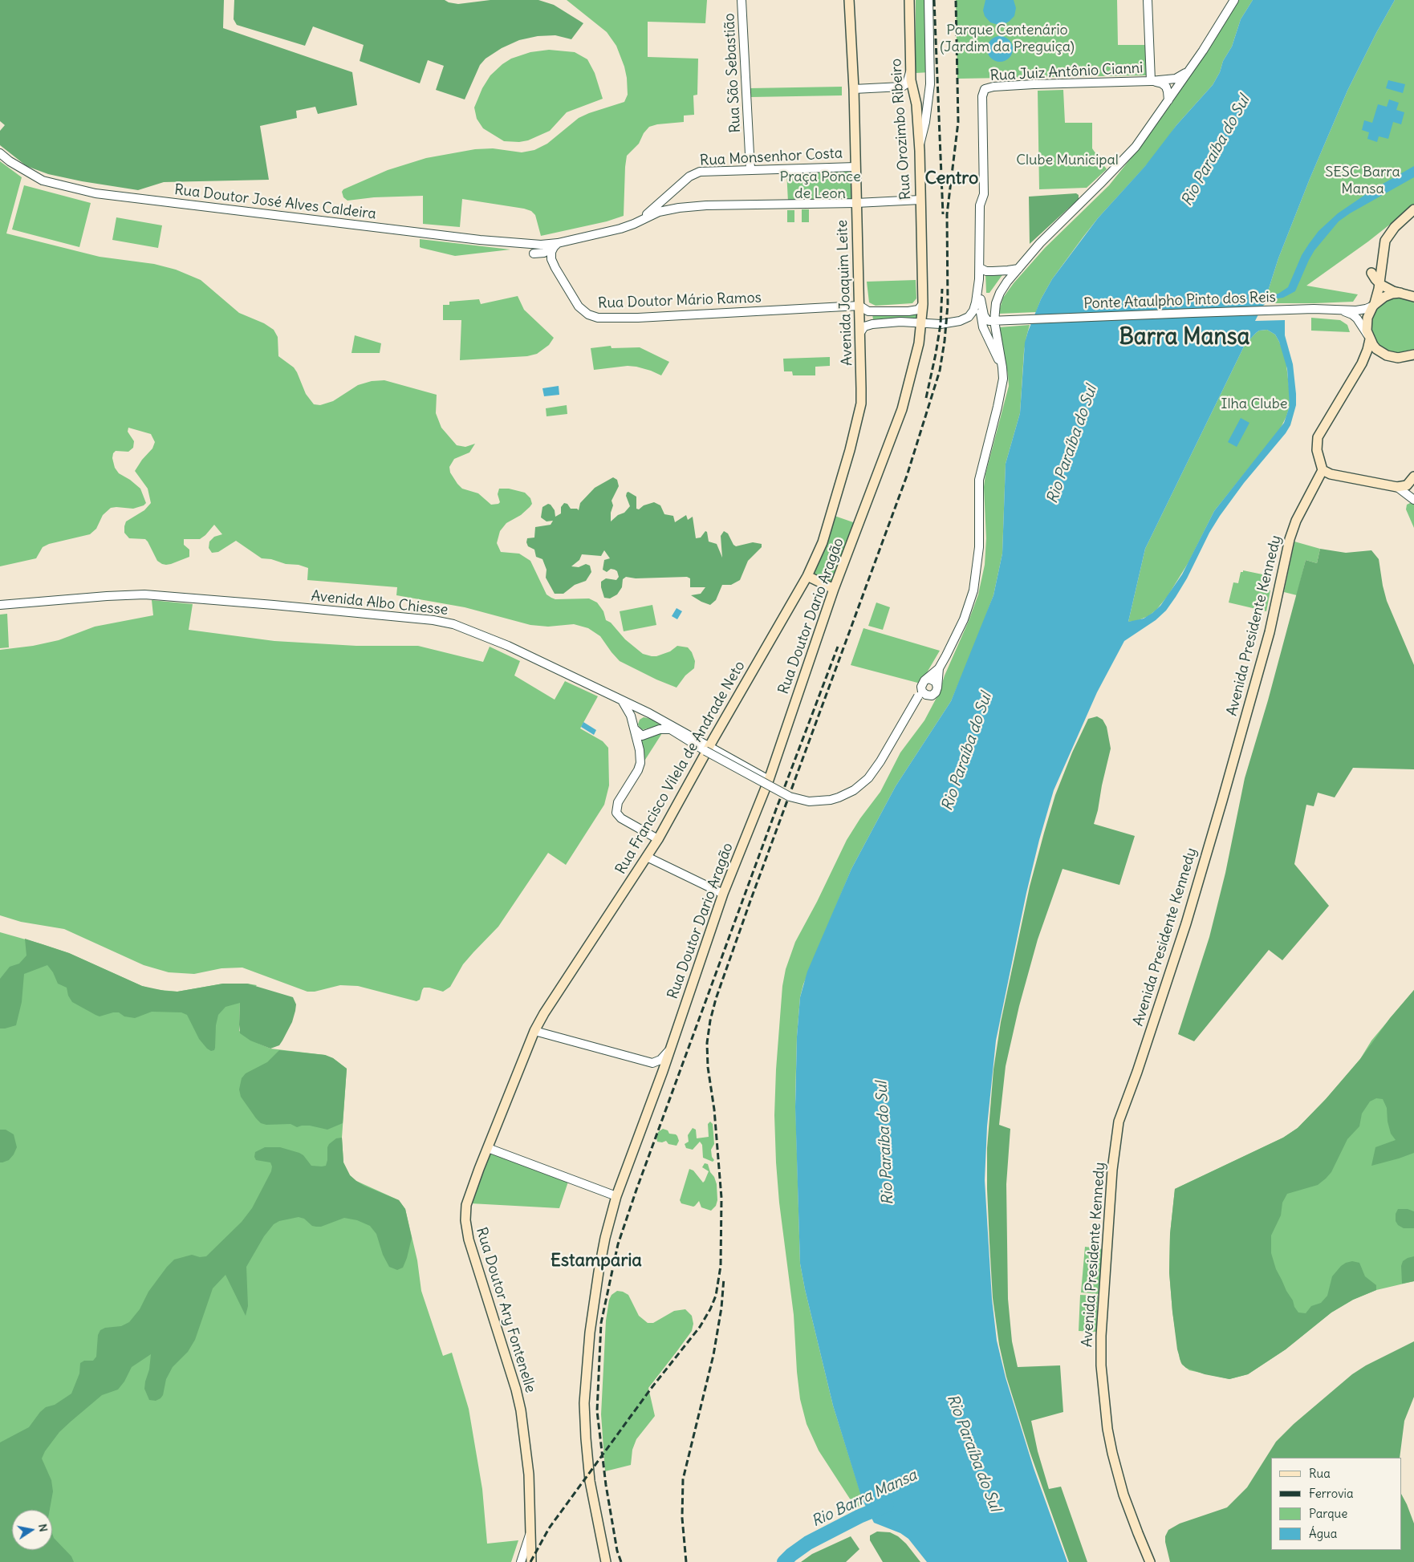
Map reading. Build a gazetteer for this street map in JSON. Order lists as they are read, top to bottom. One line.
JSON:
{"streets":{"main road":["Rua Orozimbo Ribeiro","Avenida Joaquim Leite","Rua Doutor Dario Aragão","Avenida Presidente Kennedy","Rua Francisco Vilela de Andrade Neto","Rua Doutor Ary Fontenelle"],"street":["Rua Juiz Antônio Cianni","Rua São Sebastião","Rua Monsenhor Costa","Rua Doutor José Alves Caldeira","Rua Doutor Mário Ramos","Ponte Ataulpho Pinto dos Reis","Avenida Albo Chiesse"]},"crossings":[["Rua São Sebastião","Rua Monsenhor Costa"],["Rua Orozimbo Ribeiro","Rua Doutor Dario Aragão"],["Rua Monsenhor Costa","Avenida Joaquim Leite"],["Avenida Joaquim Leite","Rua Doutor Mário Ramos"],["Avenida Joaquim Leite","Rua Francisco Vilela de Andrade Neto"],["Avenida Albo Chiesse","Rua Doutor Dario Aragão"],["Avenida Albo Chiesse","Rua Francisco Vilela de Andrade Neto"],["Rua Francisco Vilela de Andrade Neto","Rua Doutor Ary Fontenelle"]],"districts":["Centro","Barra Mansa","Estamparia"],"water":["Rio Paraíba do Sul","Rio Barra Mansa"],"parks":["Parque Centenário (Jardim da Preguiça)","Clube Municipal","SESC Barra Mansa","Praça Ponce de Leon","Ilha Clube"],"legend":["Rua","Ferrovia","Parque","Água"],"north":"right"}
